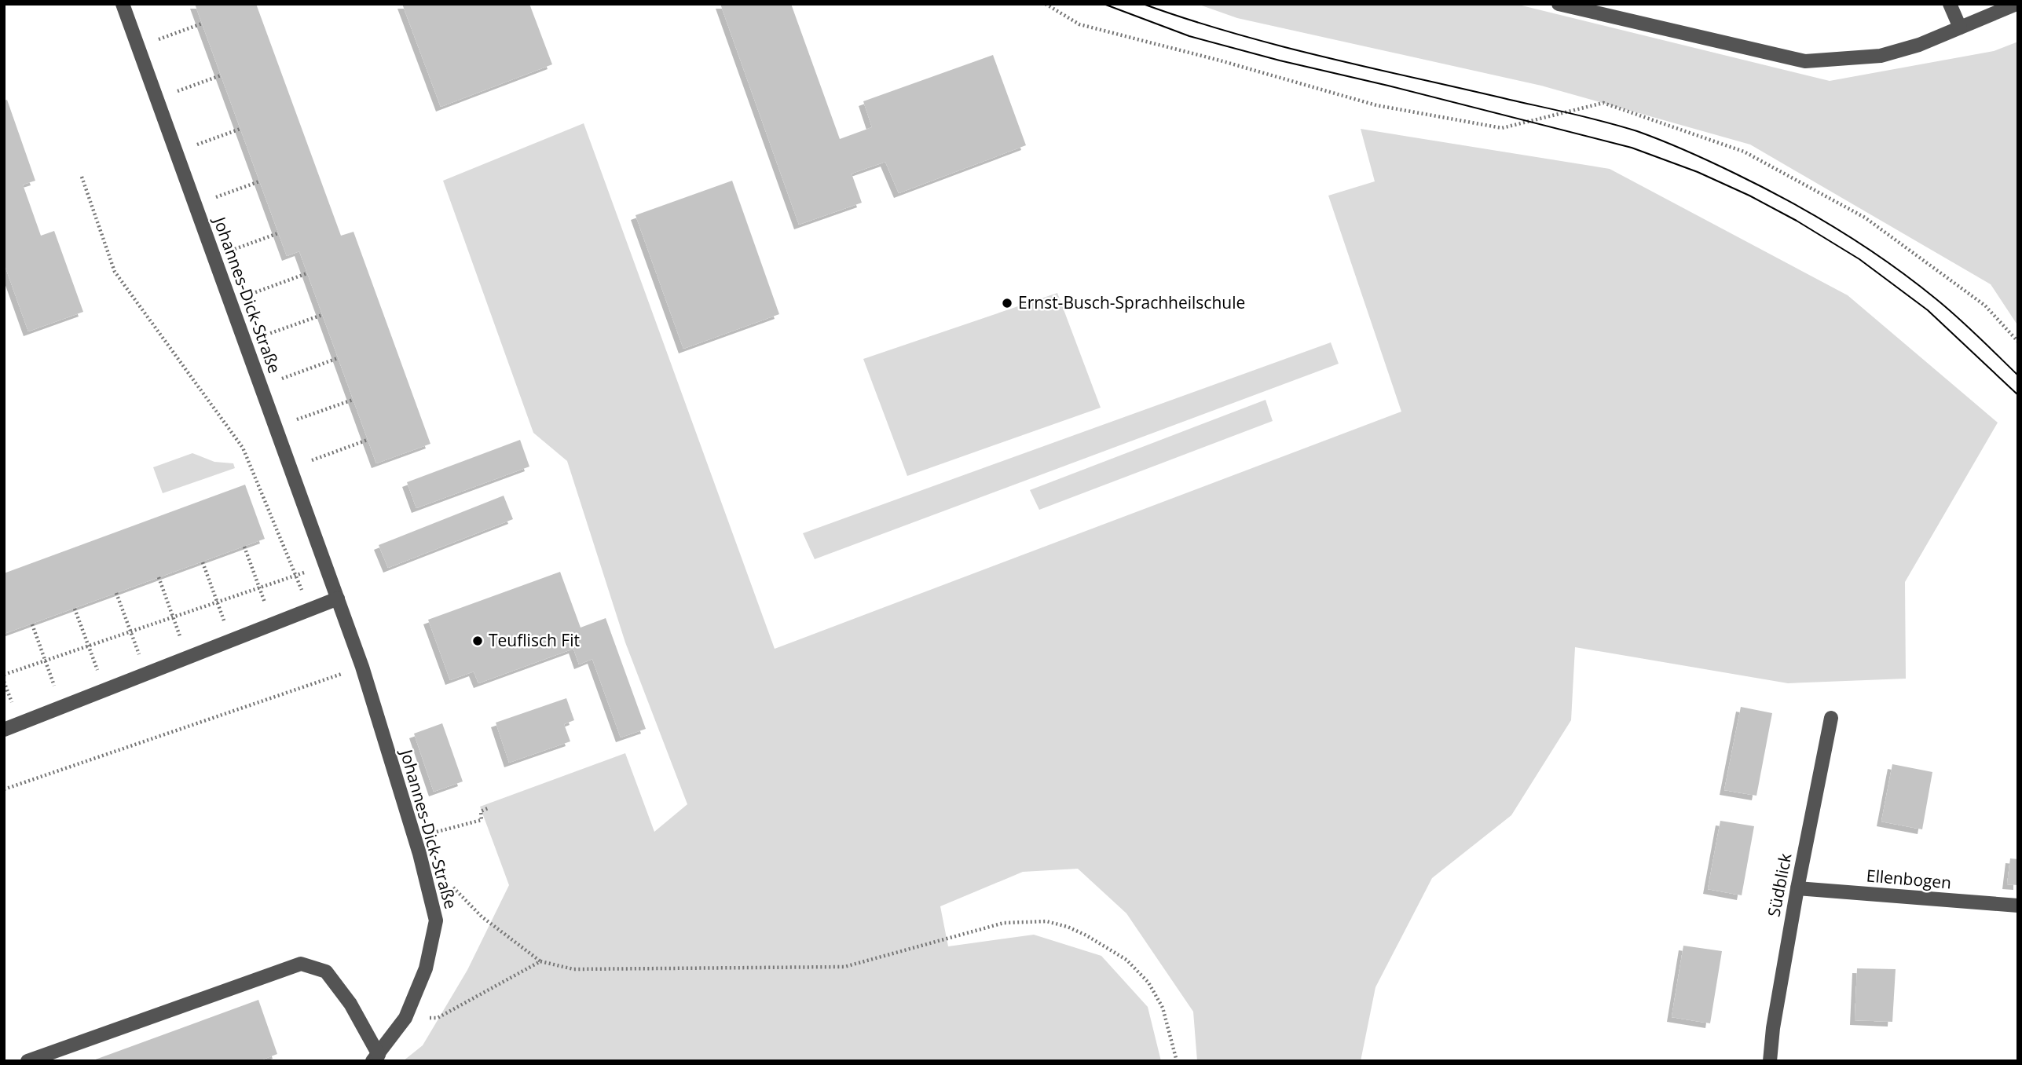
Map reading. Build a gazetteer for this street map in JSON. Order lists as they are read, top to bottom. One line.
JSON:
{"streets":{"street":["Johannes-Dick-Straße","Ellenbogen","Südblick"]},"crossings":[["Ellenbogen","Südblick"]],"places":["Ernst-Busch-Sprachheilschule","Teuflisch Fit"]}
